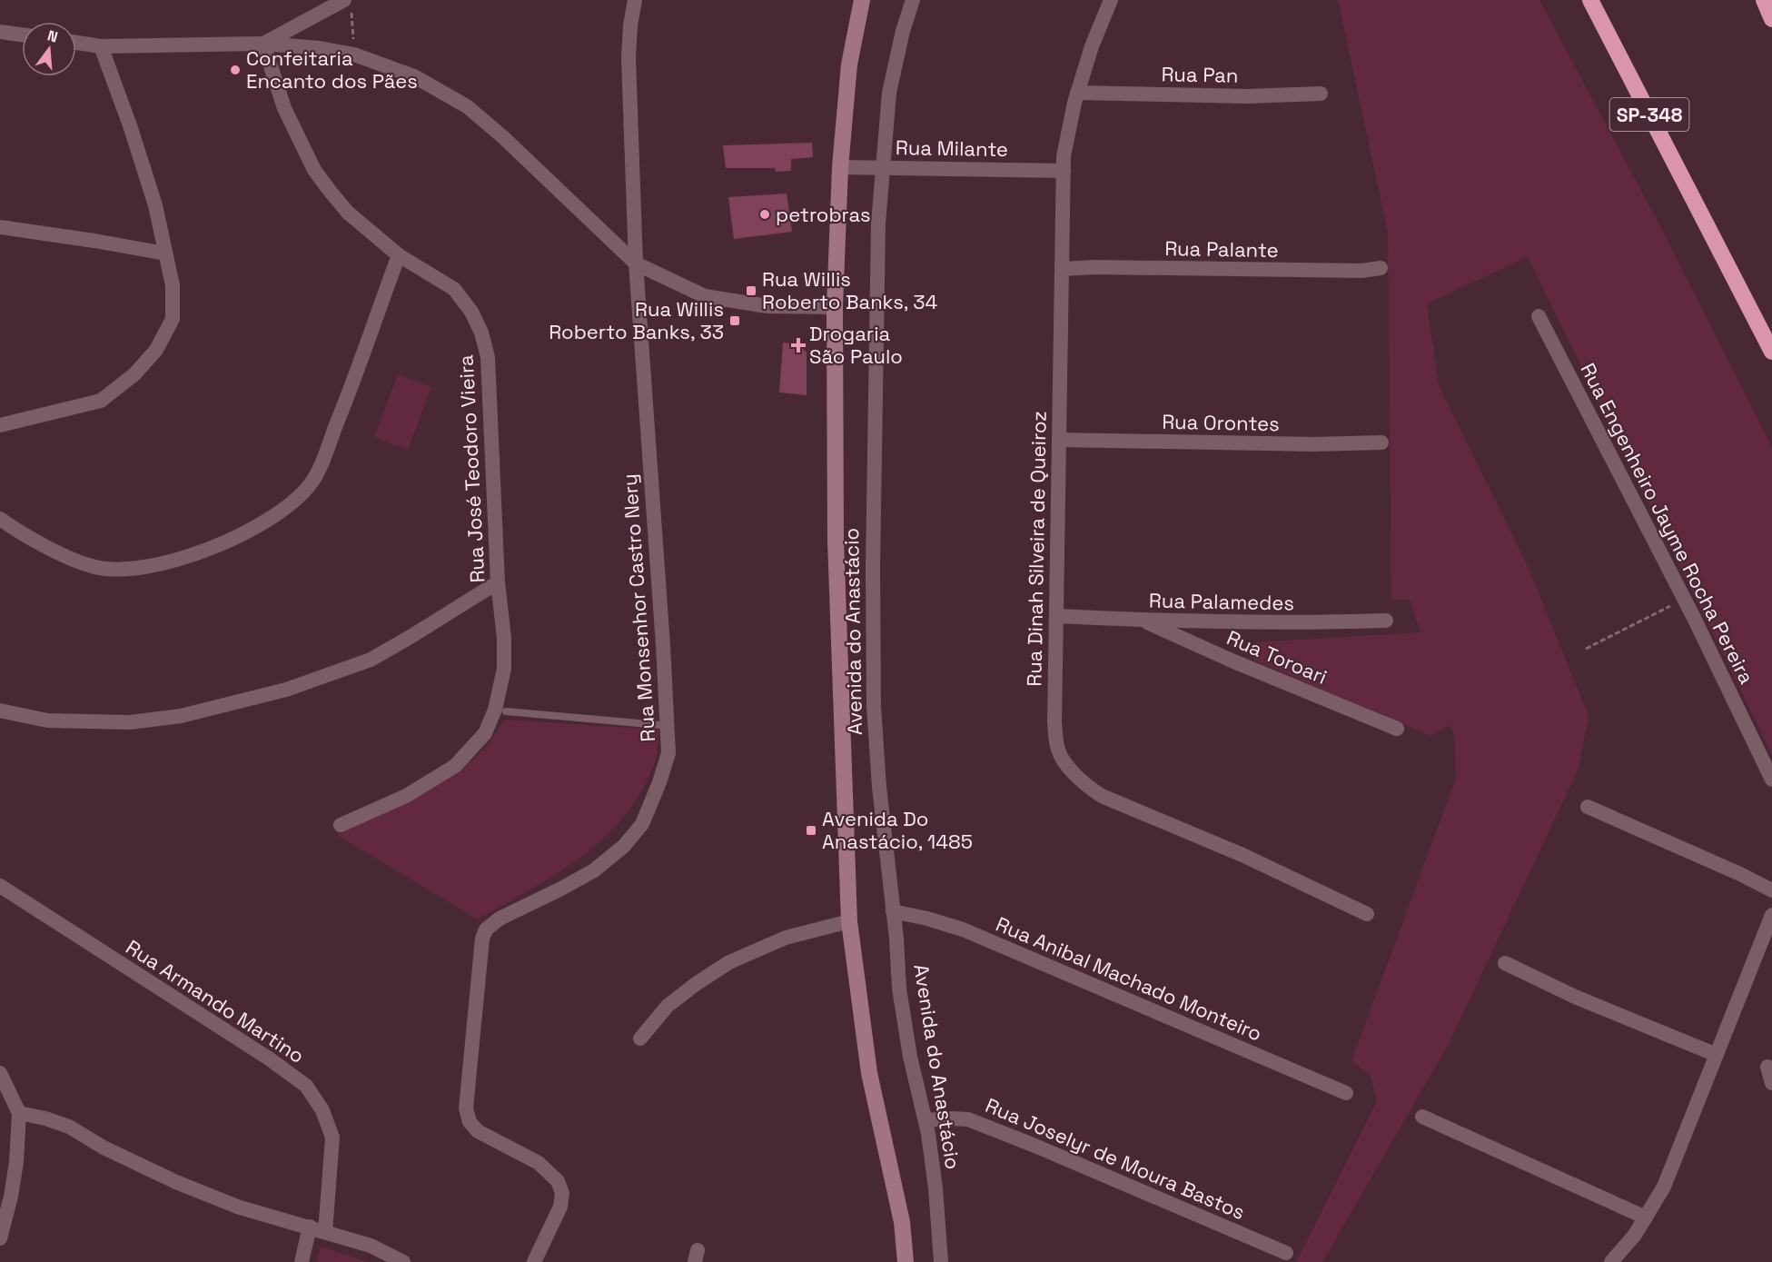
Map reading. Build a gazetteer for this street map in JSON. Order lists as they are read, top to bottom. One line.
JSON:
{"streets":{"highway":["SP-348"],"main road":["Avenida do Anastácio"],"street":["Rua Pan","Rua Milante","Rua Palante","Rua Orontes","Rua José Teodoro Vieira","Rua Engenheiro Jayme Rocha Pereira","Rua Dinah Silveira de Queiroz","Rua Palamedes","Rua Monsenhor Castro Nery","Rua Toroari","Rua Anibal Machado Monteiro","Rua Armando Martino","Rua Joselyr de Moura Bastos"]},"crossings":[["Rua Pan","Rua Dinah Silveira de Queiroz"],["Rua Milante","Rua Dinah Silveira de Queiroz"],["Rua Milante","Avenida do Anastácio"],["Rua Palante","Rua Dinah Silveira de Queiroz"],["Rua Orontes","Rua Dinah Silveira de Queiroz"],["Rua Dinah Silveira de Queiroz","Rua Palamedes"],["Rua Palamedes","Rua Toroari"],["Avenida do Anastácio","Rua Anibal Machado Monteiro"],["Avenida do Anastácio","Rua Joselyr de Moura Bastos"]],"places":{"other":["Confeitaria Encanto dos Pães","petrobras"],"transit":["Rua Willis Roberto Banks, 34","Rua Willis Roberto Banks, 33","Avenida Do Anastácio, 1485"],"health":["Drogaria São Paulo"]},"north":"top"}
